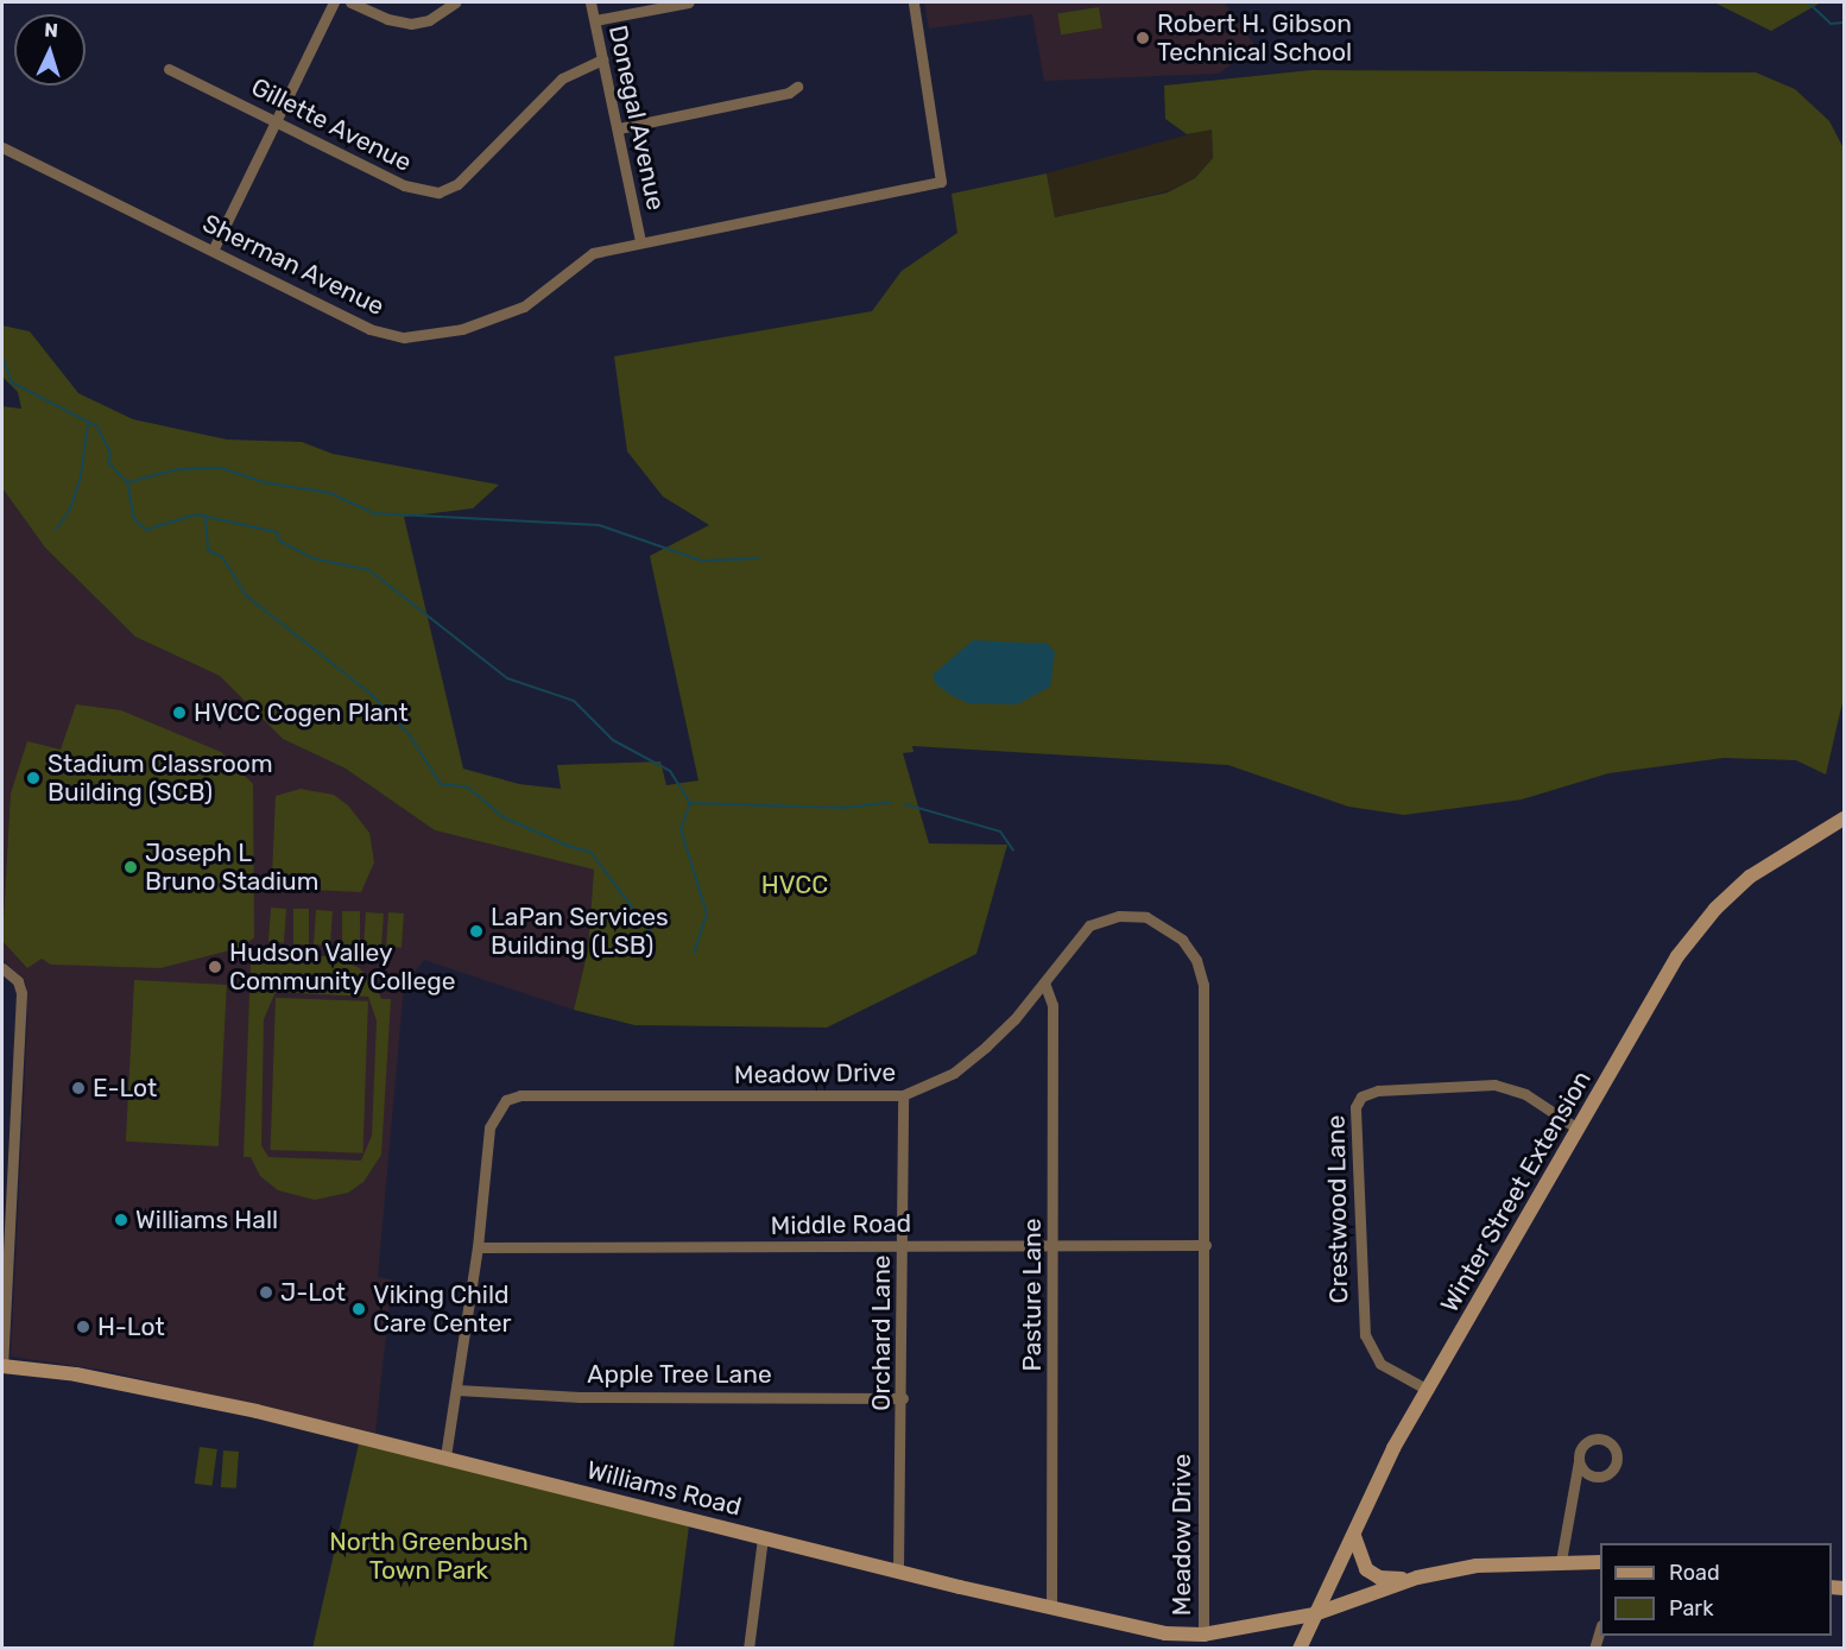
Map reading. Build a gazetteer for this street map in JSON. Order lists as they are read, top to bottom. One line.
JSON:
{"streets":{"main road":["Winter Street Extension","Williams Road"],"street":["Donegal Avenue","Gillette Avenue","Sherman Avenue","Meadow Drive","Crestwood Lane","Middle Road","Pasture Lane","Orchard Lane","Apple Tree Lane"]},"crossings":[["Donegal Avenue","Gillette Avenue"],["Donegal Avenue","Sherman Avenue"],["Meadow Drive","Middle Road"],["Meadow Drive","Pasture Lane"],["Meadow Drive","Orchard Lane"],["Meadow Drive","Apple Tree Lane"],["Meadow Drive","Williams Road"],["Winter Street Extension","Crestwood Lane"],["Winter Street Extension","Williams Road"],["Middle Road","Pasture Lane"],["Middle Road","Orchard Lane"],["Pasture Lane","Williams Road"],["Orchard Lane","Apple Tree Lane"],["Orchard Lane","Williams Road"]],"parks":["HVCC","North Greenbush Town Park"],"places":["Robert H. Gibson Technical School","HVCC Cogen Plant","Stadium Classroom Building (SCB)","Joseph L Bruno Stadium","LaPan Services Building (LSB)","Hudson Valley Community College","E-Lot","Williams Hall","J-Lot","Viking Child Care Center","H-Lot"],"legend":["Road","Park"],"north":"top"}
